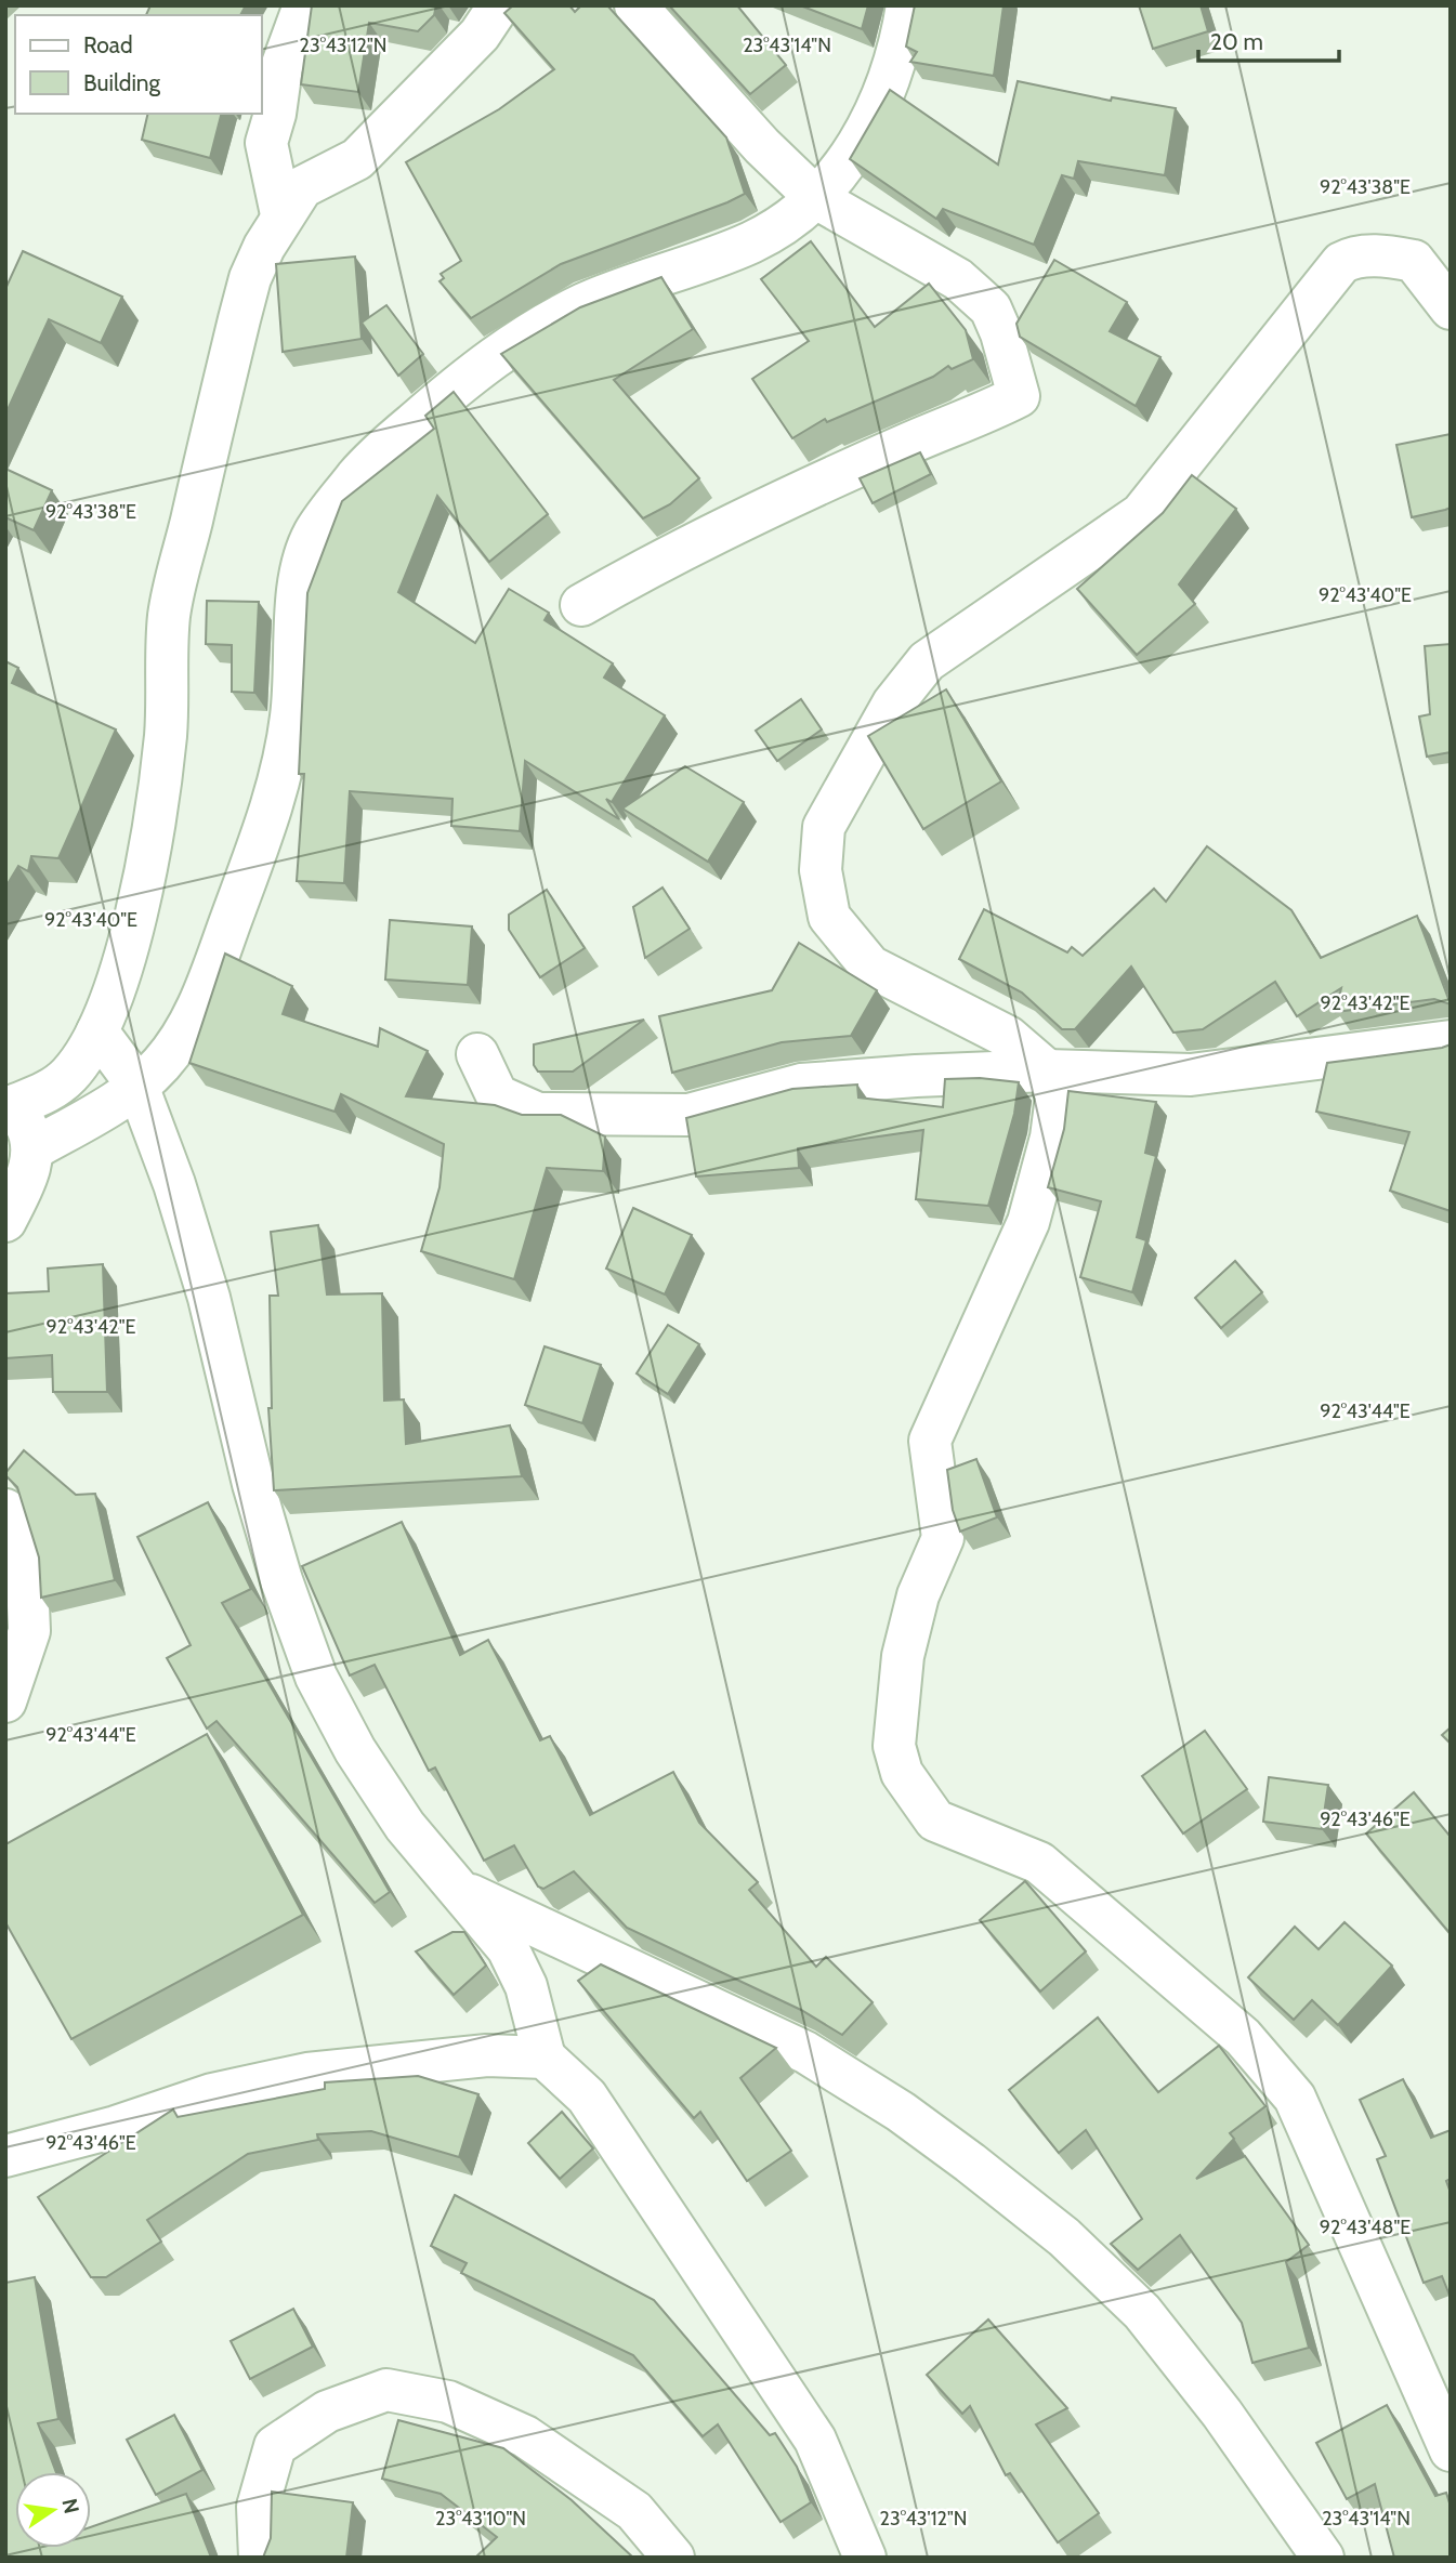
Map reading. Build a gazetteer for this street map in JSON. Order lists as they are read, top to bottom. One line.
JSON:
{"legend":["Road","Building"],"scale_bar":"20 m","north":"right","coordinates":["23°43'12\"N","23°43'14\"N","92°43'38\"E","92°43'40\"E","92°43'42\"E","92°43'44\"E","92°43'46\"E","92°43'48\"E","23°43'10\"N"]}
